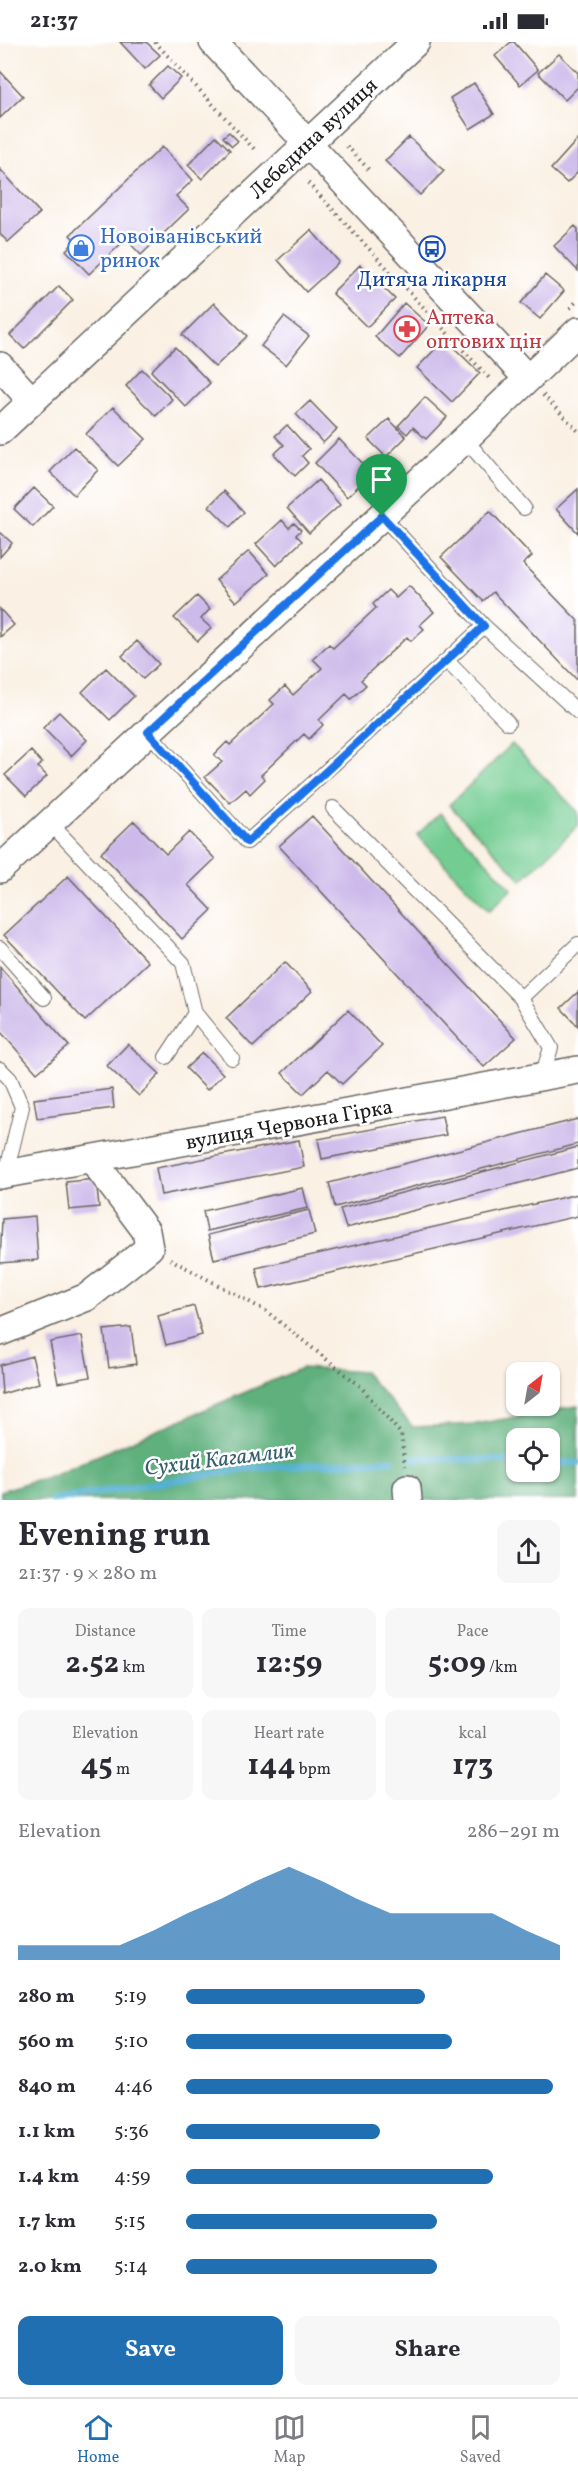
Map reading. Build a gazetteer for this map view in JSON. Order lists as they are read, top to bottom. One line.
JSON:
{"streets":{"street":["Лебедина вулиця","вулиця Червона Гірка"]},"water":["Сухий Кагамлик"],"places":{"shop":["Новоіванівський ринок"],"bus stop":["Дитяча лікарня"],"pharmacy":["Аптека оптових цін"]},"north":"top right","page":{"status":"21:37","heading":["Evening run","21:37 · 9 × 280 m"],"stats":[["Distance","2.52 km"],["Time","12:59"],["Pace","5:09 /km"],["Elevation","45 m"],["Heart rate","144 bpm"],["kcal","173"]],"chart":["Elevation","286–291 m"],"list":[{"name":"280 m","note":"5:19"},{"name":"560 m","note":"5:10"},{"name":"840 m","note":"4:46"},{"name":"1.1 km","note":"5:36"},{"name":"1.4 km","note":"4:59"},{"name":"1.7 km","note":"5:15"},{"name":"2.0 km","note":"5:14"}],"buttons":["Save","Share"],"tabs":["Home","Map","Saved"]}}
